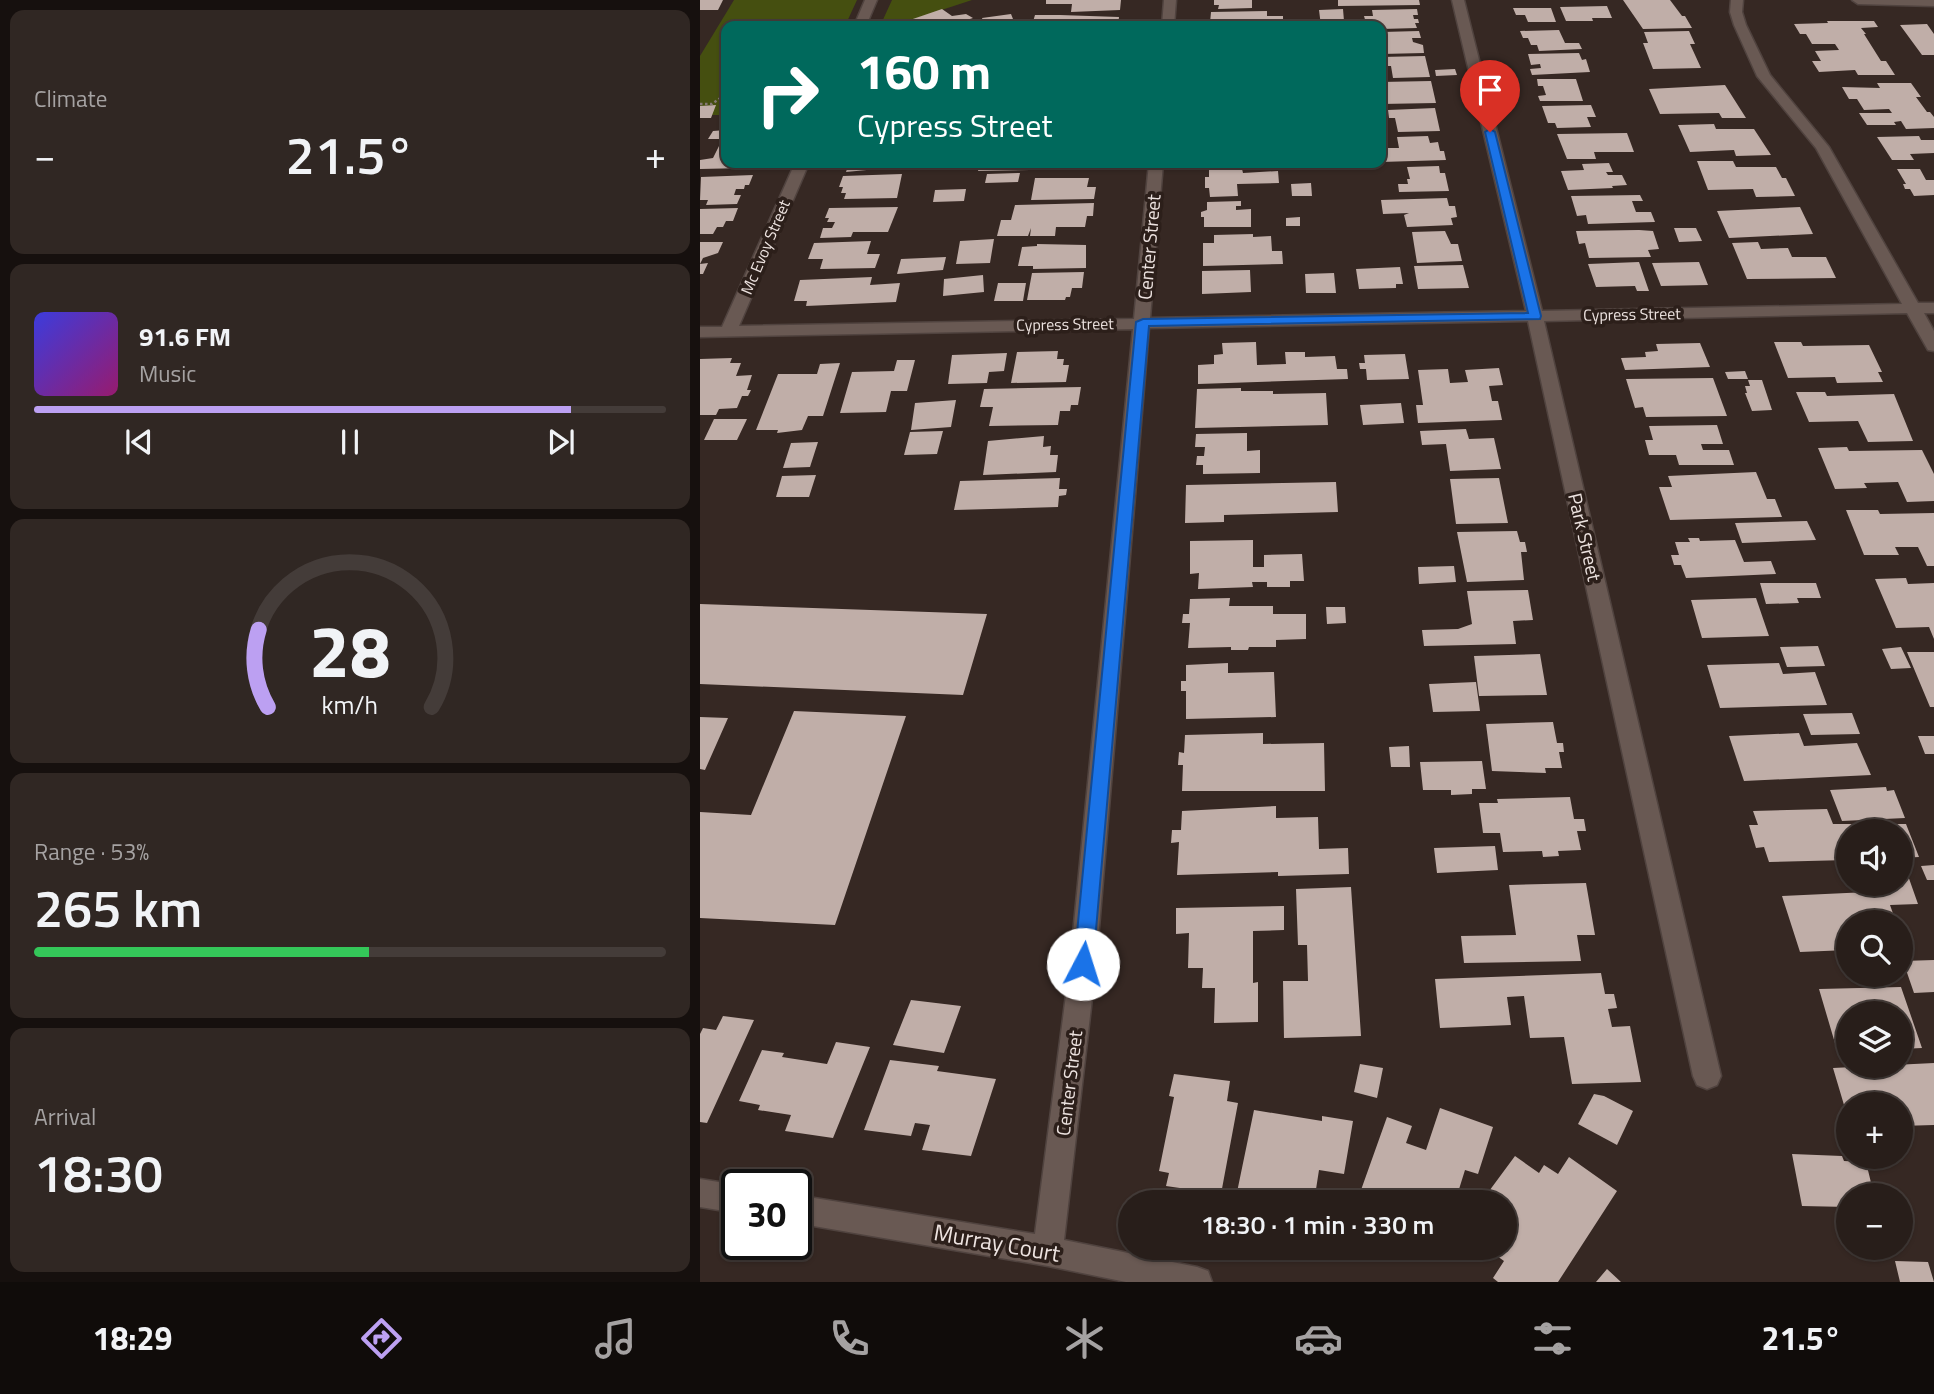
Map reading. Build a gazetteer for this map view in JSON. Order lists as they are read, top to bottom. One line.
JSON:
{"streets":{"street":["Mc Evoy Street","Center Street","Cypress Street","Park Street","Murray Court"]},"crossings":[["Mc Evoy Street","Cypress Street"],["Center Street","Cypress Street"],["Center Street","Murray Court"],["Cypress Street","Park Street"]],"page":{"tile":["Climate",["Range · 53%","265 km"],["Arrival","18:30"]],"turn":["160 m","Cypress Street"],"heat":["−","21.5°","+"],"song":["91.6 FM","Music"],"map_buttons":["+","−"],"limit":"30","trip":"18:30 · 1 min · 330 m","tabs":["18:29","21.5°"],"gauge":["28","km/h"]}}
